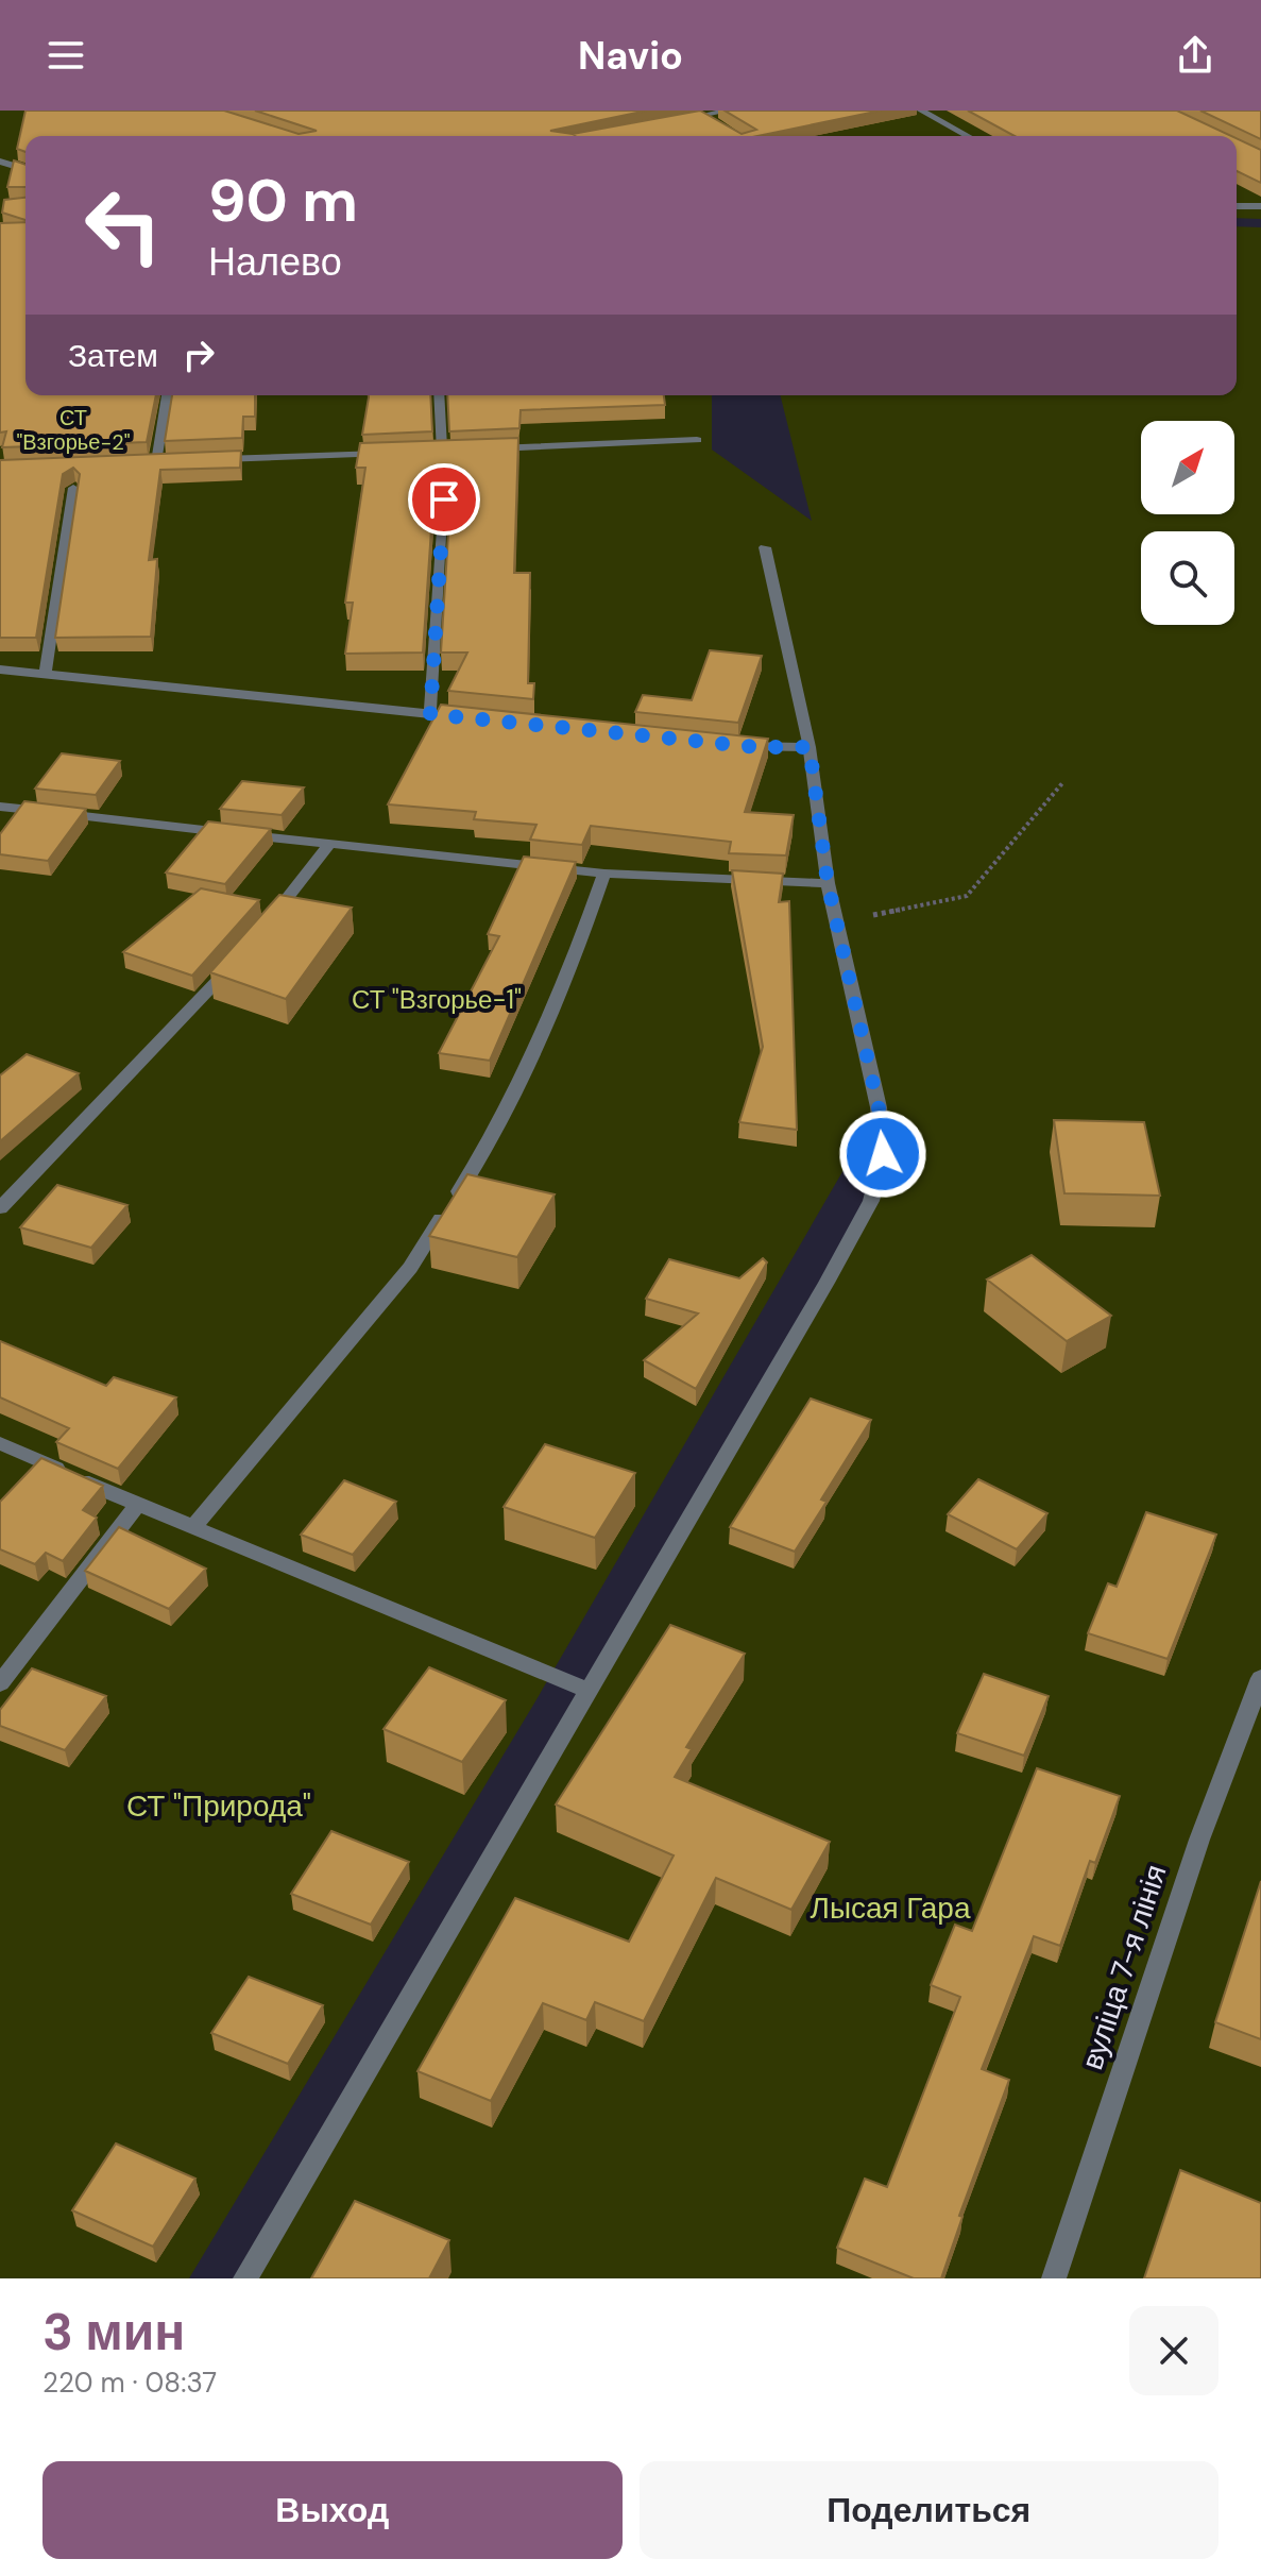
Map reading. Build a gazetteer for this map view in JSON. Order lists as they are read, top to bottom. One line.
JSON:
{"streets":{"street":["вуліца 7-я лінія"]},"parks":["СТ \"Взгорье-2\"","СТ \"Взгорье-1\"","СТ \"Природа\"","Лысая Гара"],"north":"top right","page":{"header":"Navio","turn":["90 m","Налево"],"then":"Затем","heading":["3 мин","220 m · 08:37"],"buttons":["Выход","Поделиться"]}}
